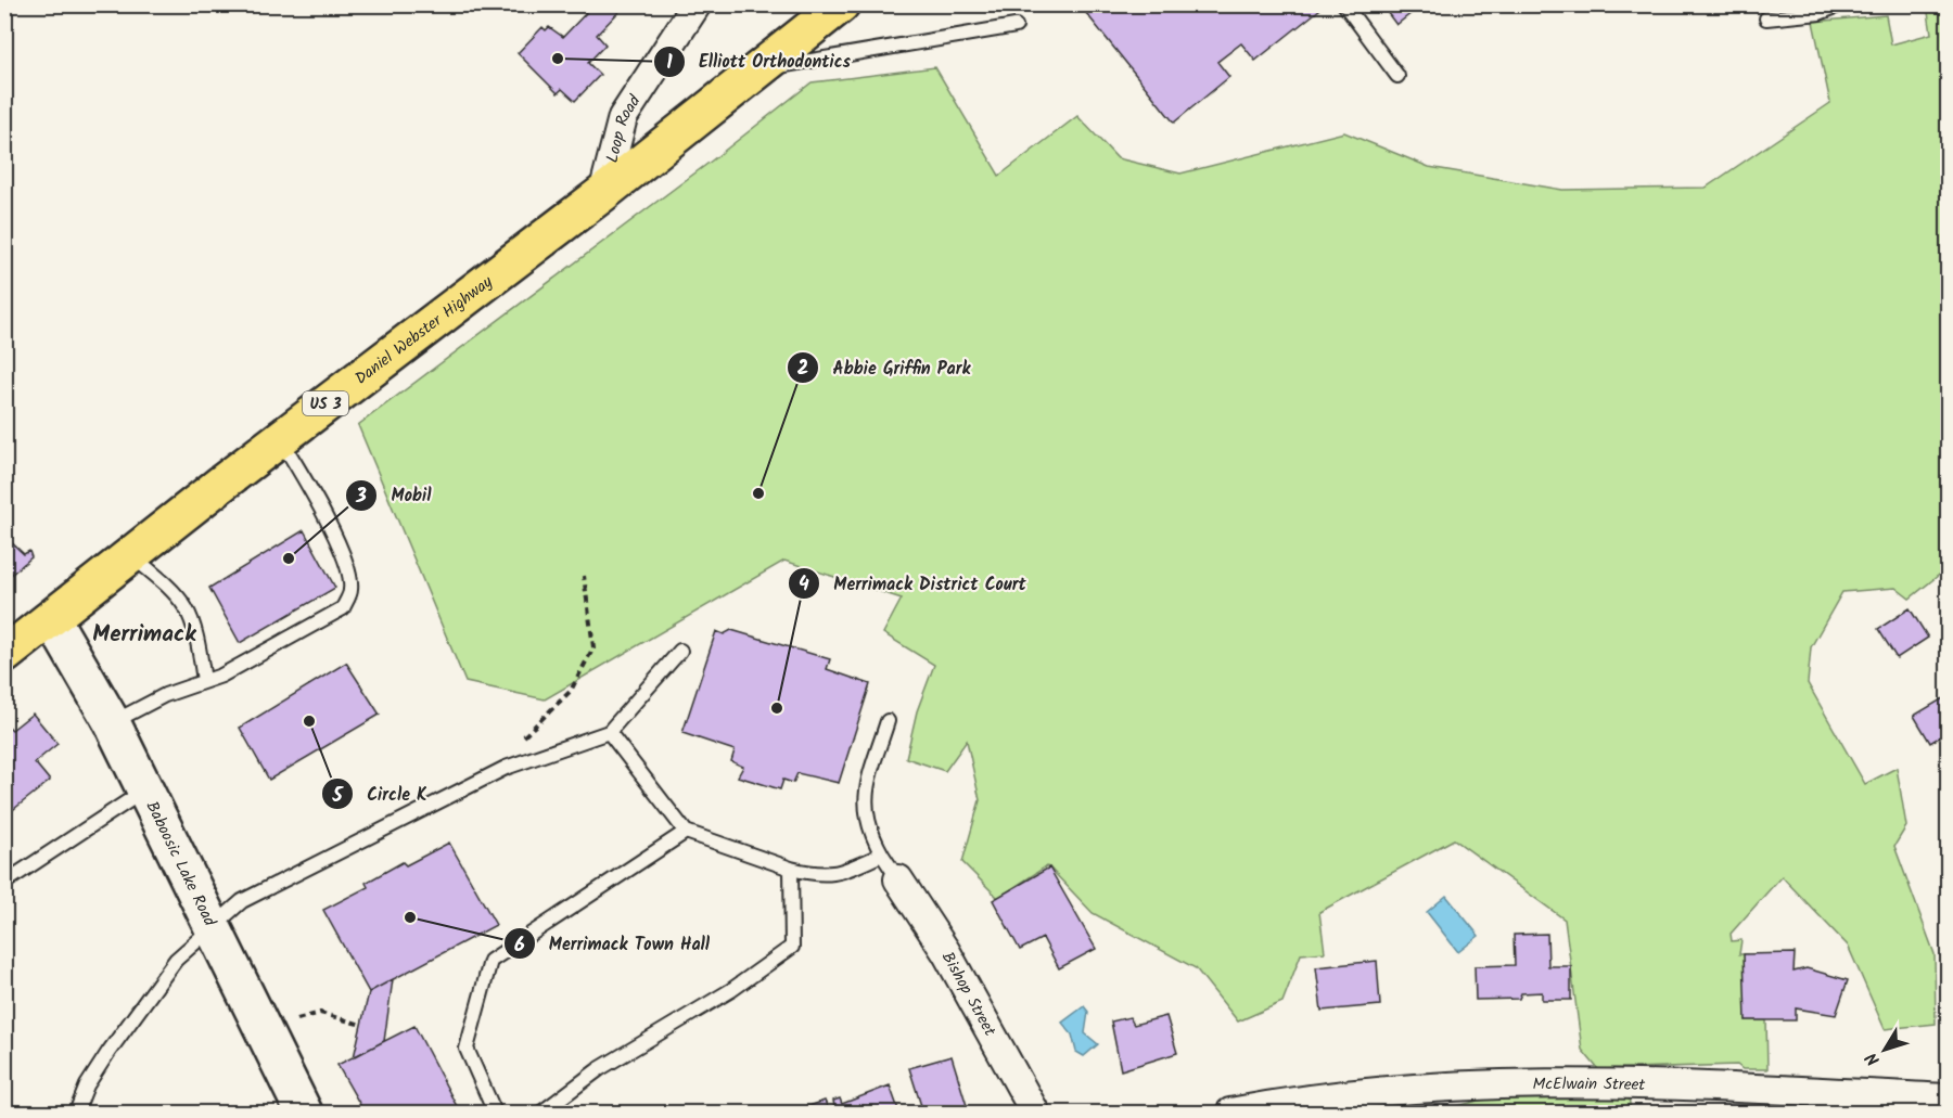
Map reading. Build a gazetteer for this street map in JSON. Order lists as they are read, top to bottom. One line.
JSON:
{"streets":{"main road":["Daniel Webster Highway","US 3"],"street":["Loop Road","Baboosic Lake Road","Bishop Street","McElwain Street"]},"crossings":[["Loop Road","Daniel Webster Highway"],["Daniel Webster Highway","Baboosic Lake Road"]],"districts":["Merrimack"],"places":["Elliott Orthodontics","Abbie Griffin Park","Mobil","Merrimack District Court","Circle K","Merrimack Town Hall"],"north":"bottom left"}
